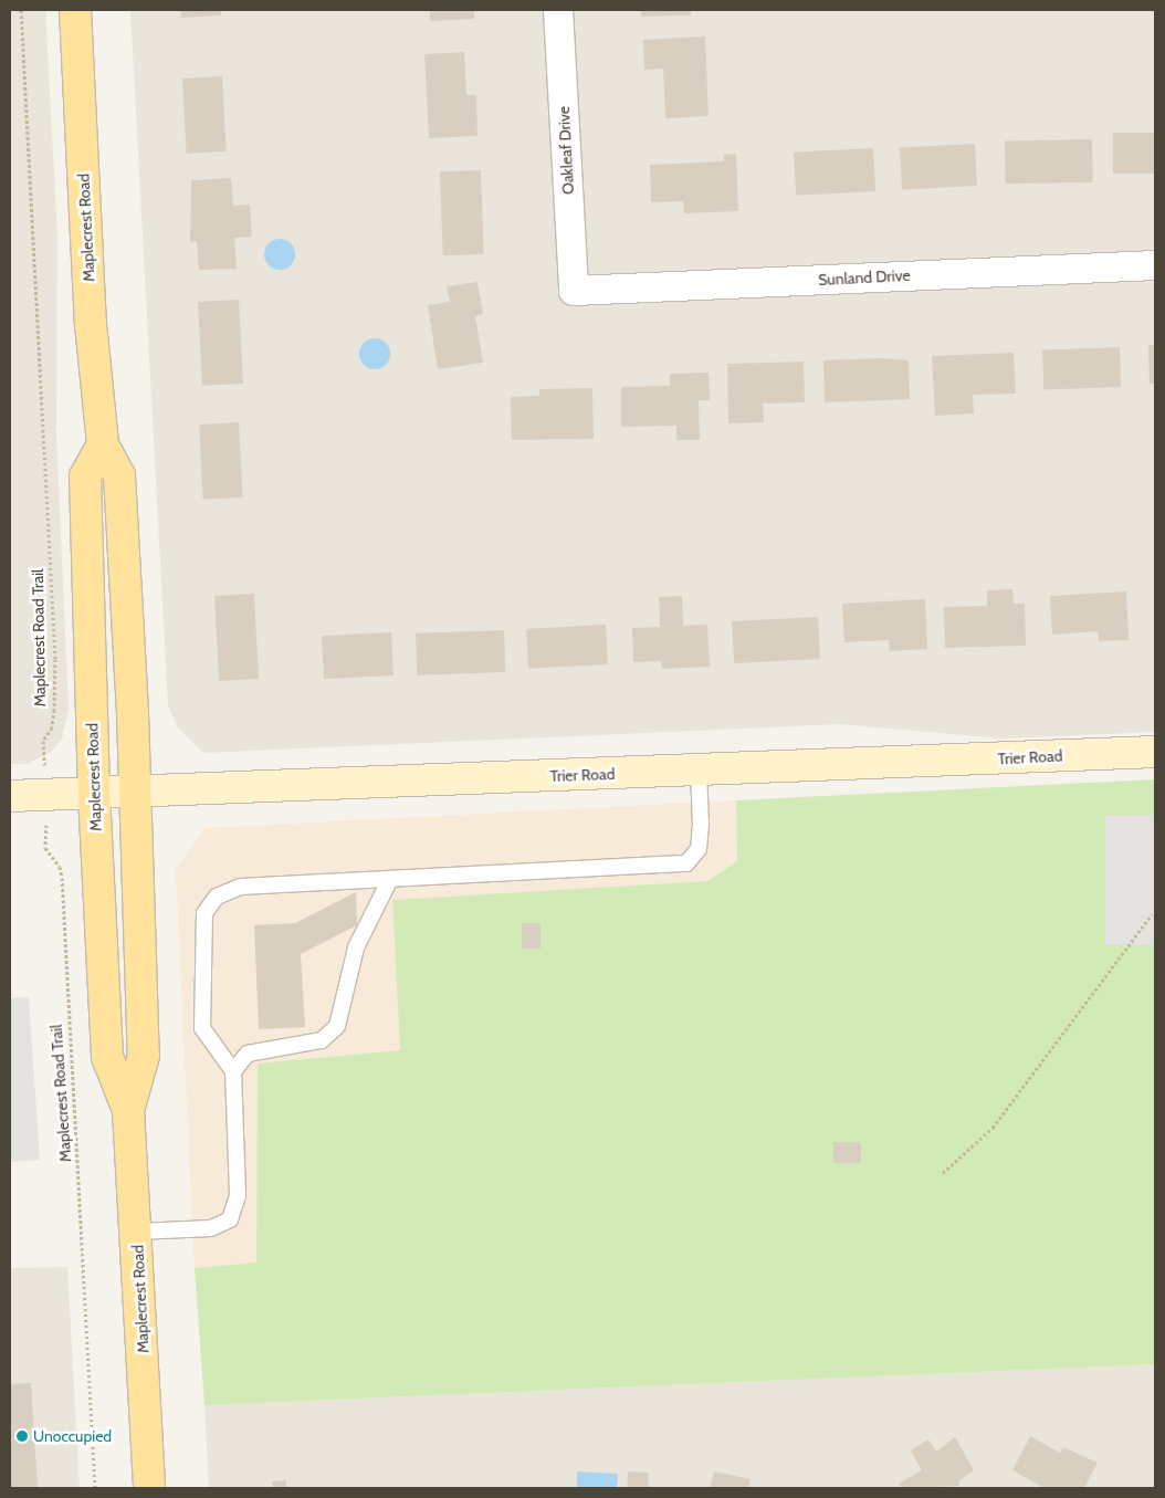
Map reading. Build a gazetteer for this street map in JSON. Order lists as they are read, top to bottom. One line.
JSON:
{"streets":{"main road":["Maplecrest Road"],"street":["Oakleaf Drive","Sunland Drive","Trier Road"],"path":["Maplecrest Road Trail"]},"crossings":[["Oakleaf Drive","Sunland Drive"],["Maplecrest Road","Trier Road"],["Maplecrest Road Trail","Trier Road"]],"places":["Unoccupied"]}
